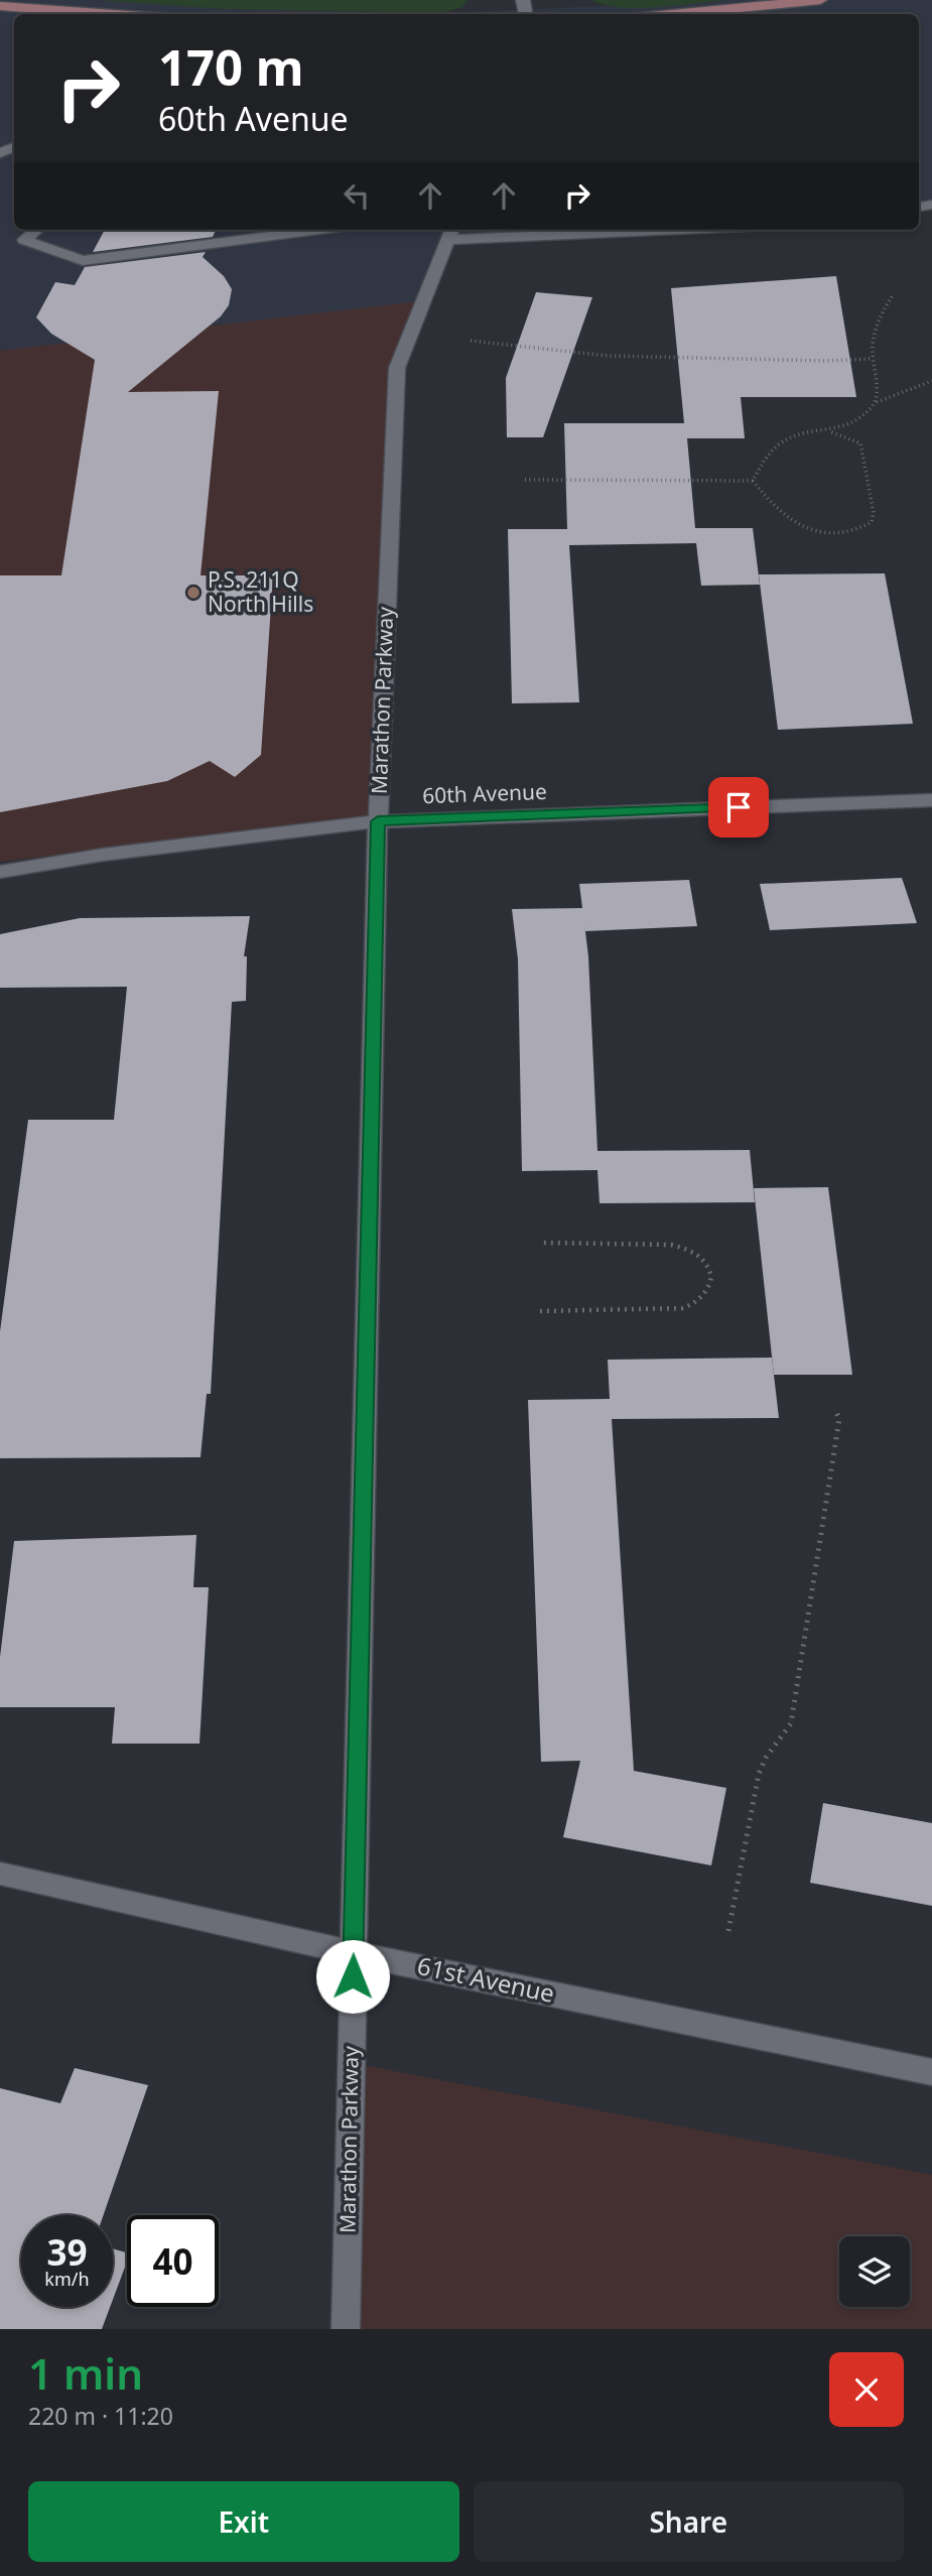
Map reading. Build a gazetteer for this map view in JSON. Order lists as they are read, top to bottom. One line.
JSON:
{"streets":{"street":["Marathon Parkway","60th Avenue","61st Avenue"]},"crossings":[["Marathon Parkway","60th Avenue"],["Marathon Parkway","61st Avenue"]],"places":["P.S. 211Q North Hills"],"page":{"turn":["170 m","60th Avenue"],"speed":"39 km/h","limit":"40","heading":["1 min","220 m · 11:20"],"buttons":["Exit","Share"]}}
